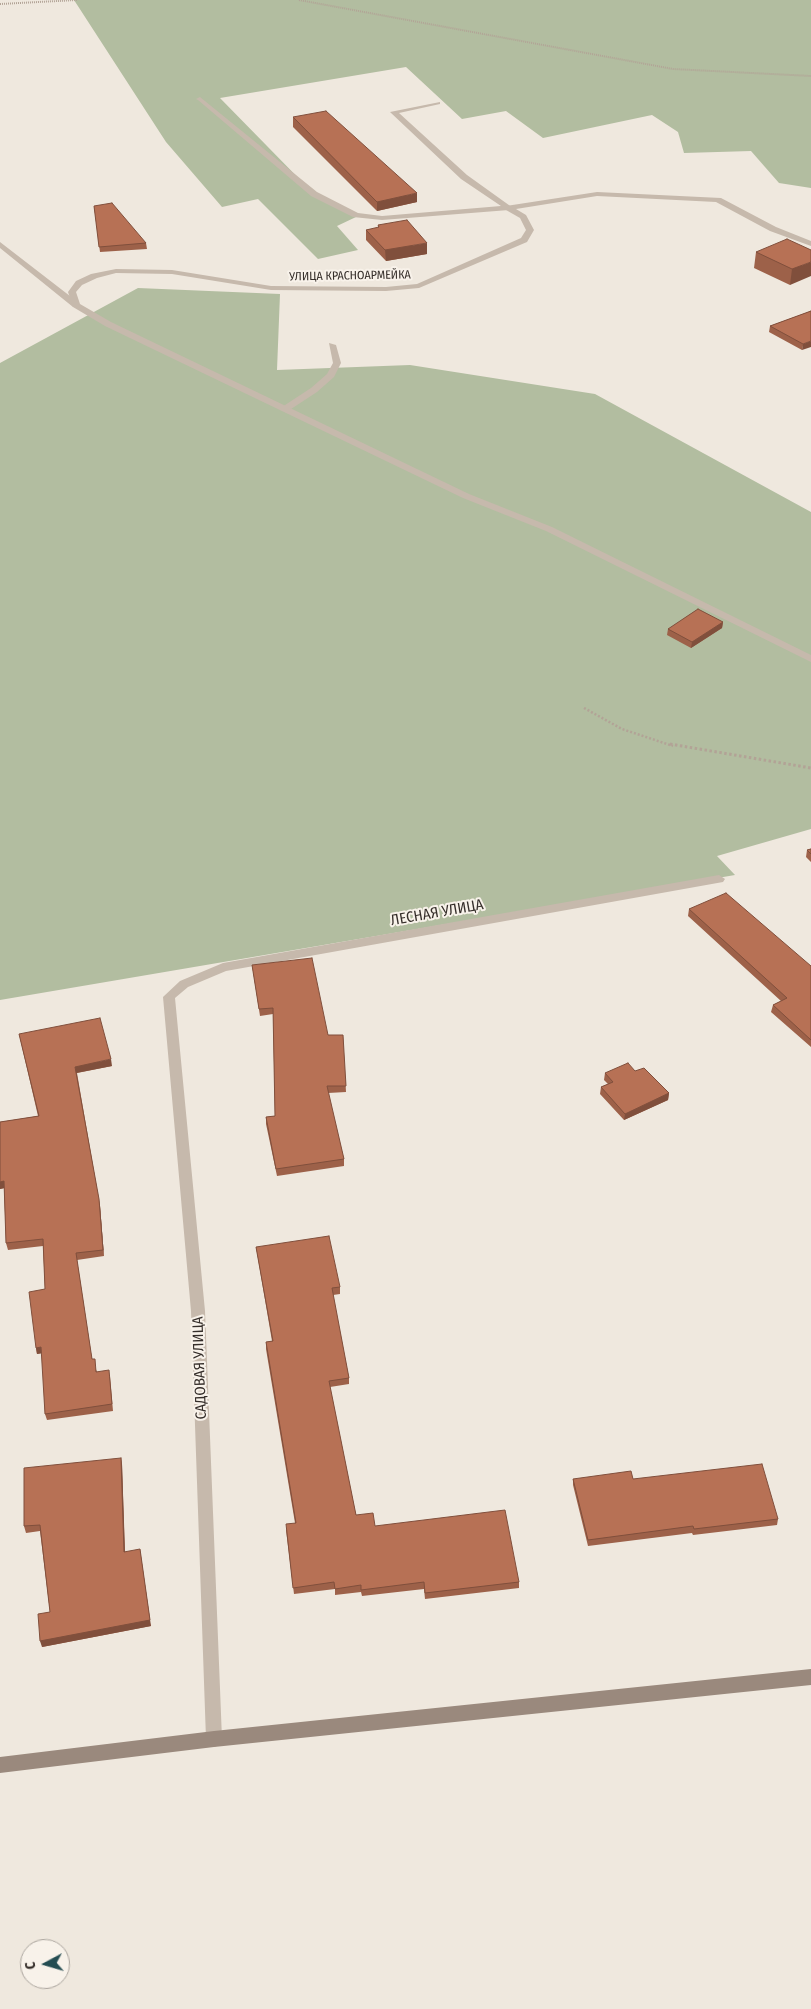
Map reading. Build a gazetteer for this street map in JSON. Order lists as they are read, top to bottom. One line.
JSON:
{"streets":{"street":["УЛИЦА КРАСНОАРМЕЙКА","ЛЕСНАЯ УЛИЦА","САДОВАЯ УЛИЦА"]},"crossings":[["ЛЕСНАЯ УЛИЦА","САДОВАЯ УЛИЦА"]],"north":"left"}
